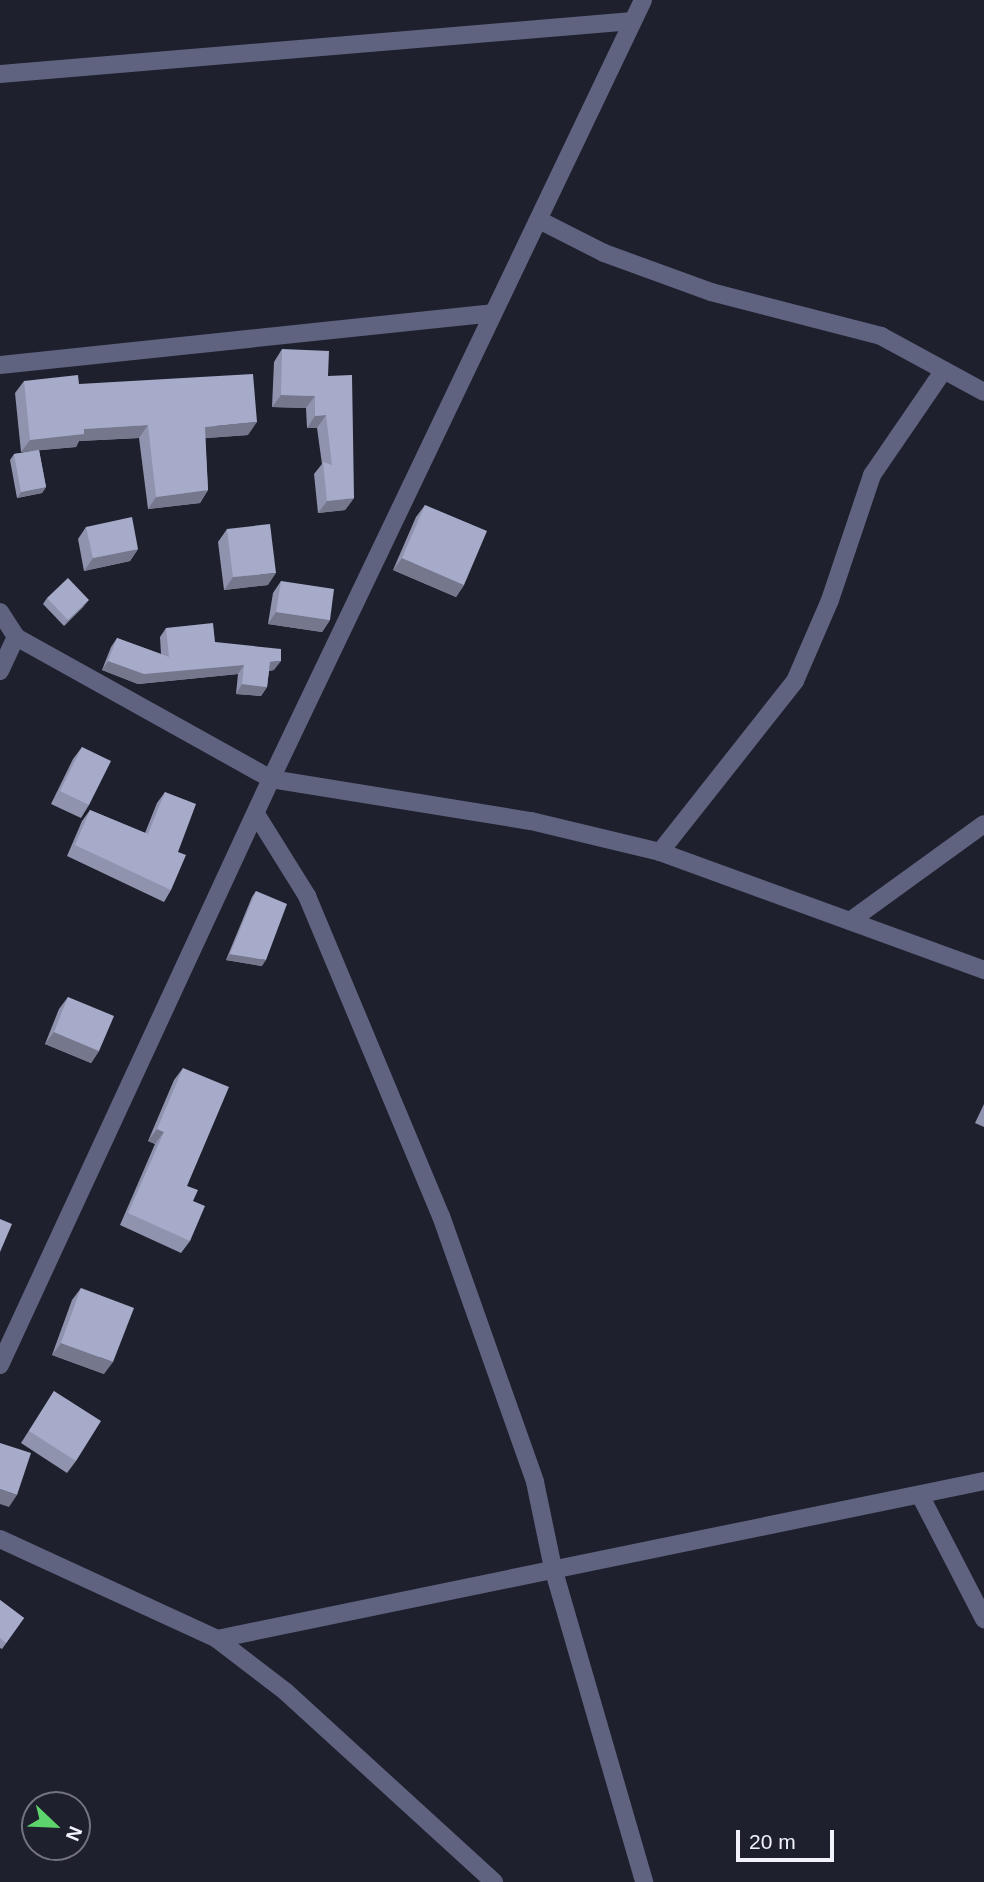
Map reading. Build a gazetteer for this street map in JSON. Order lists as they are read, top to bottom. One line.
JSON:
{"scale_bar":"20 m","north":"bottom right"}
